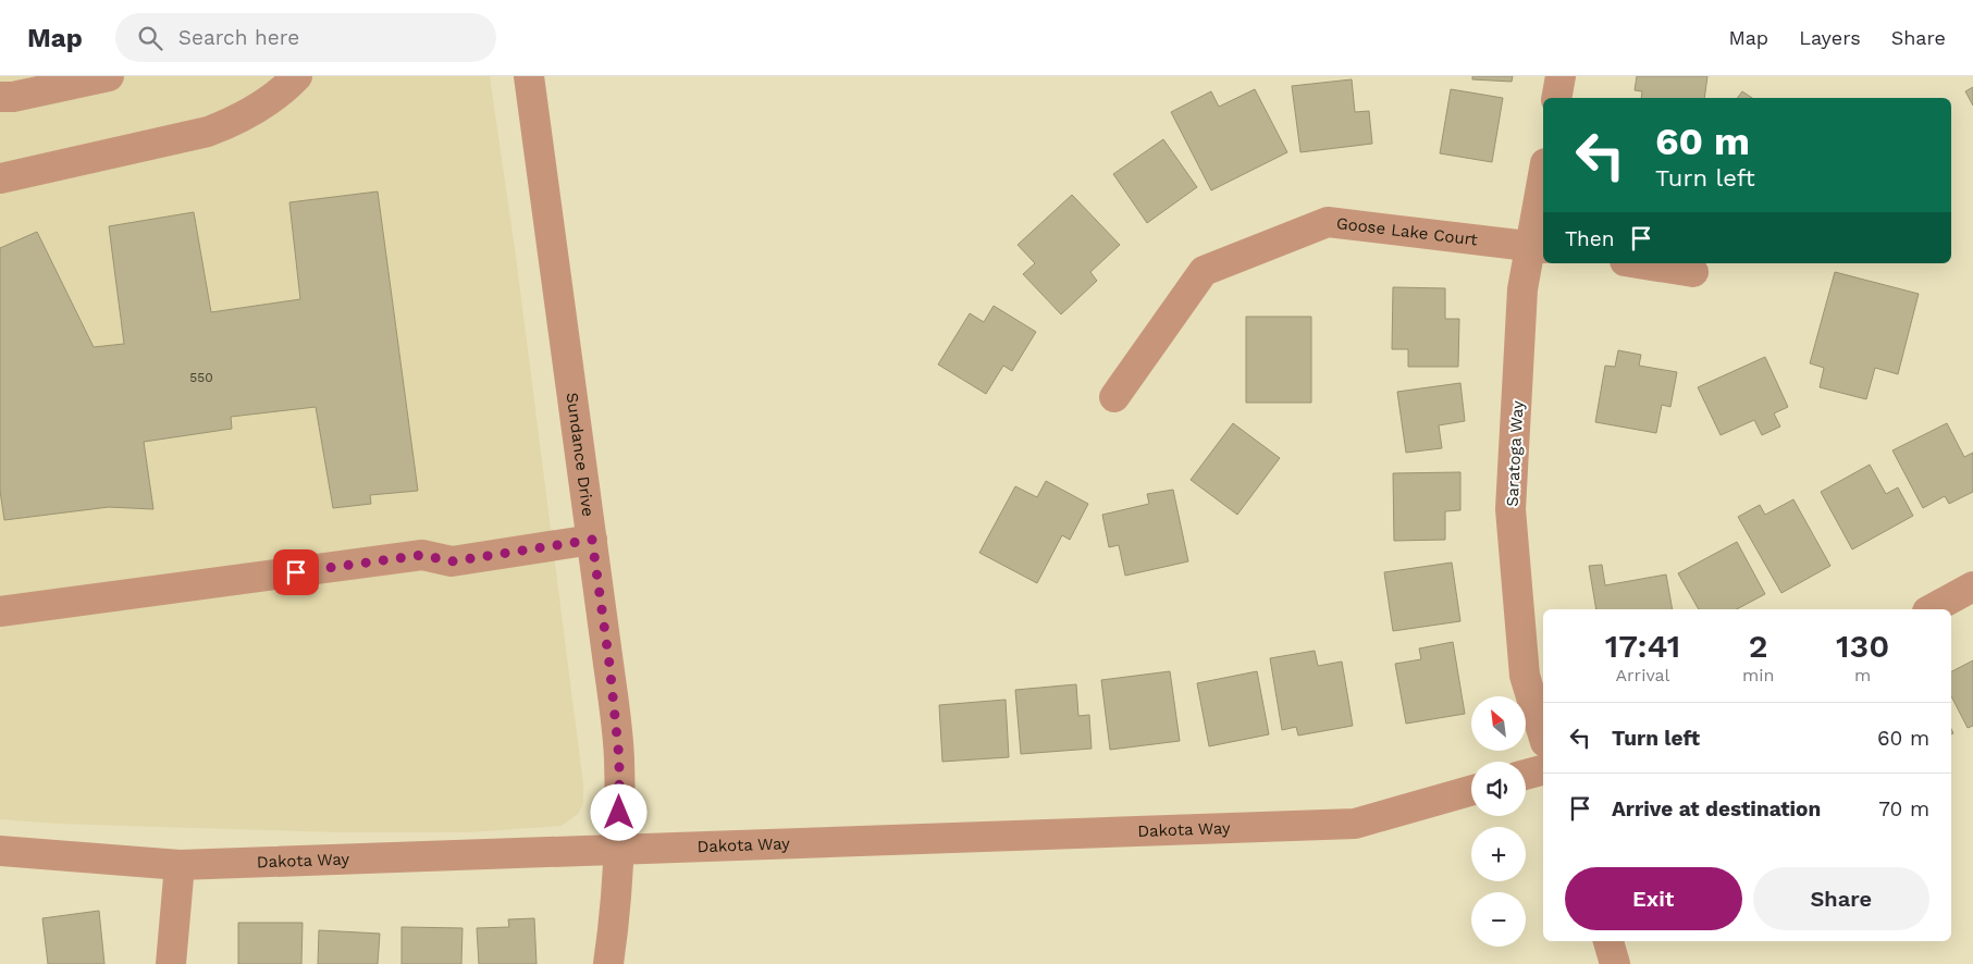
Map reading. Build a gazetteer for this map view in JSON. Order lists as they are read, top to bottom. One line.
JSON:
{"streets":{"street":["Goose Lake Court","Saratoga Way","Sundance Drive","Dakota Way"]},"crossings":[["Goose Lake Court","Saratoga Way"],["Sundance Drive","Dakota Way"]],"house_numbers":["550"],"north":"top left","page":{"header":"Map","search":"Search here","nav":["Map","Layers","Share"],"turn":["60 m","Turn left"],"then":"Then","eta":["17:41","Arrival","2","min","130","m"],"map_buttons":["+","−"],"list":[{"name":"Turn left","value":"60 m"},{"name":"Arrive at destination","value":"70 m"}],"buttons":["Exit","Share"]}}
